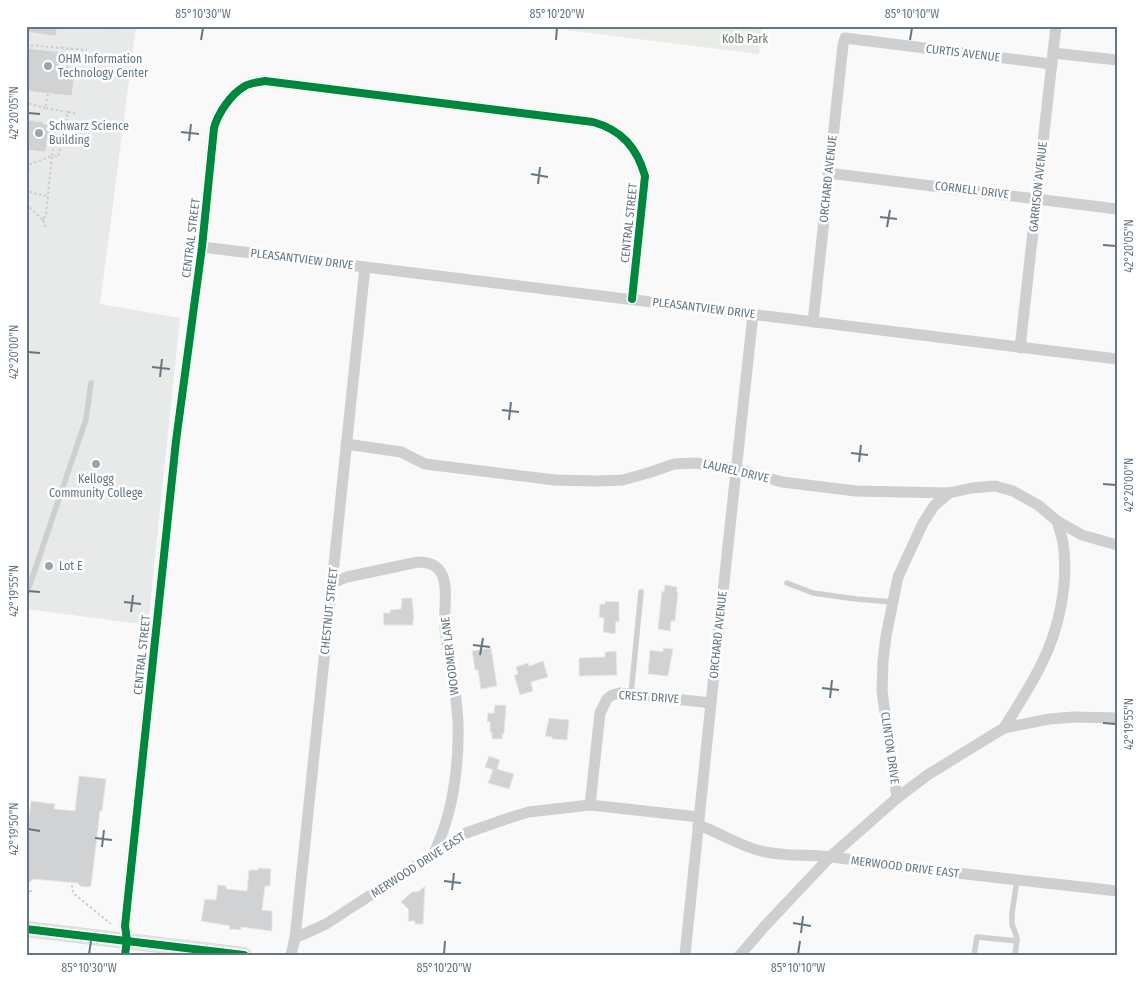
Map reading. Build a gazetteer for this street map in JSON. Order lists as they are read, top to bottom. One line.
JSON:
{"streets":{"street":["CURTIS AVENUE","ORCHARD AVENUE","GARRISON AVENUE","CORNELL DRIVE","CENTRAL STREET","PLEASANTVIEW DRIVE","LAUREL DRIVE","CHESTNUT STREET","WOODMER LANE","CREST DRIVE","CLINTON DRIVE","MERWOOD DRIVE EAST"]},"crossings":[["CURTIS AVENUE","ORCHARD AVENUE"],["CURTIS AVENUE","GARRISON AVENUE"],["ORCHARD AVENUE","CORNELL DRIVE"],["ORCHARD AVENUE","PLEASANTVIEW DRIVE"],["ORCHARD AVENUE","LAUREL DRIVE"],["ORCHARD AVENUE","CREST DRIVE"],["ORCHARD AVENUE","MERWOOD DRIVE EAST"],["GARRISON AVENUE","CORNELL DRIVE"],["GARRISON AVENUE","PLEASANTVIEW DRIVE"],["CENTRAL STREET","PLEASANTVIEW DRIVE"],["PLEASANTVIEW DRIVE","CHESTNUT STREET"],["LAUREL DRIVE","CHESTNUT STREET"],["LAUREL DRIVE","CLINTON DRIVE"],["CHESTNUT STREET","WOODMER LANE"],["CHESTNUT STREET","MERWOOD DRIVE EAST"],["WOODMER LANE","MERWOOD DRIVE EAST"],["CREST DRIVE","MERWOOD DRIVE EAST"],["CLINTON DRIVE","MERWOOD DRIVE EAST"]],"parks":["Kolb Park"],"places":["OHM Information Technology Center","Schwarz Science Building","Kellogg Community College","Lot E"],"coordinates":["85°10'30\"W","85°10'20\"W","85°10'10\"W","42°20'05\"N","42°20'00\"N","42°19'55\"N","42°19'50\"N"]}
